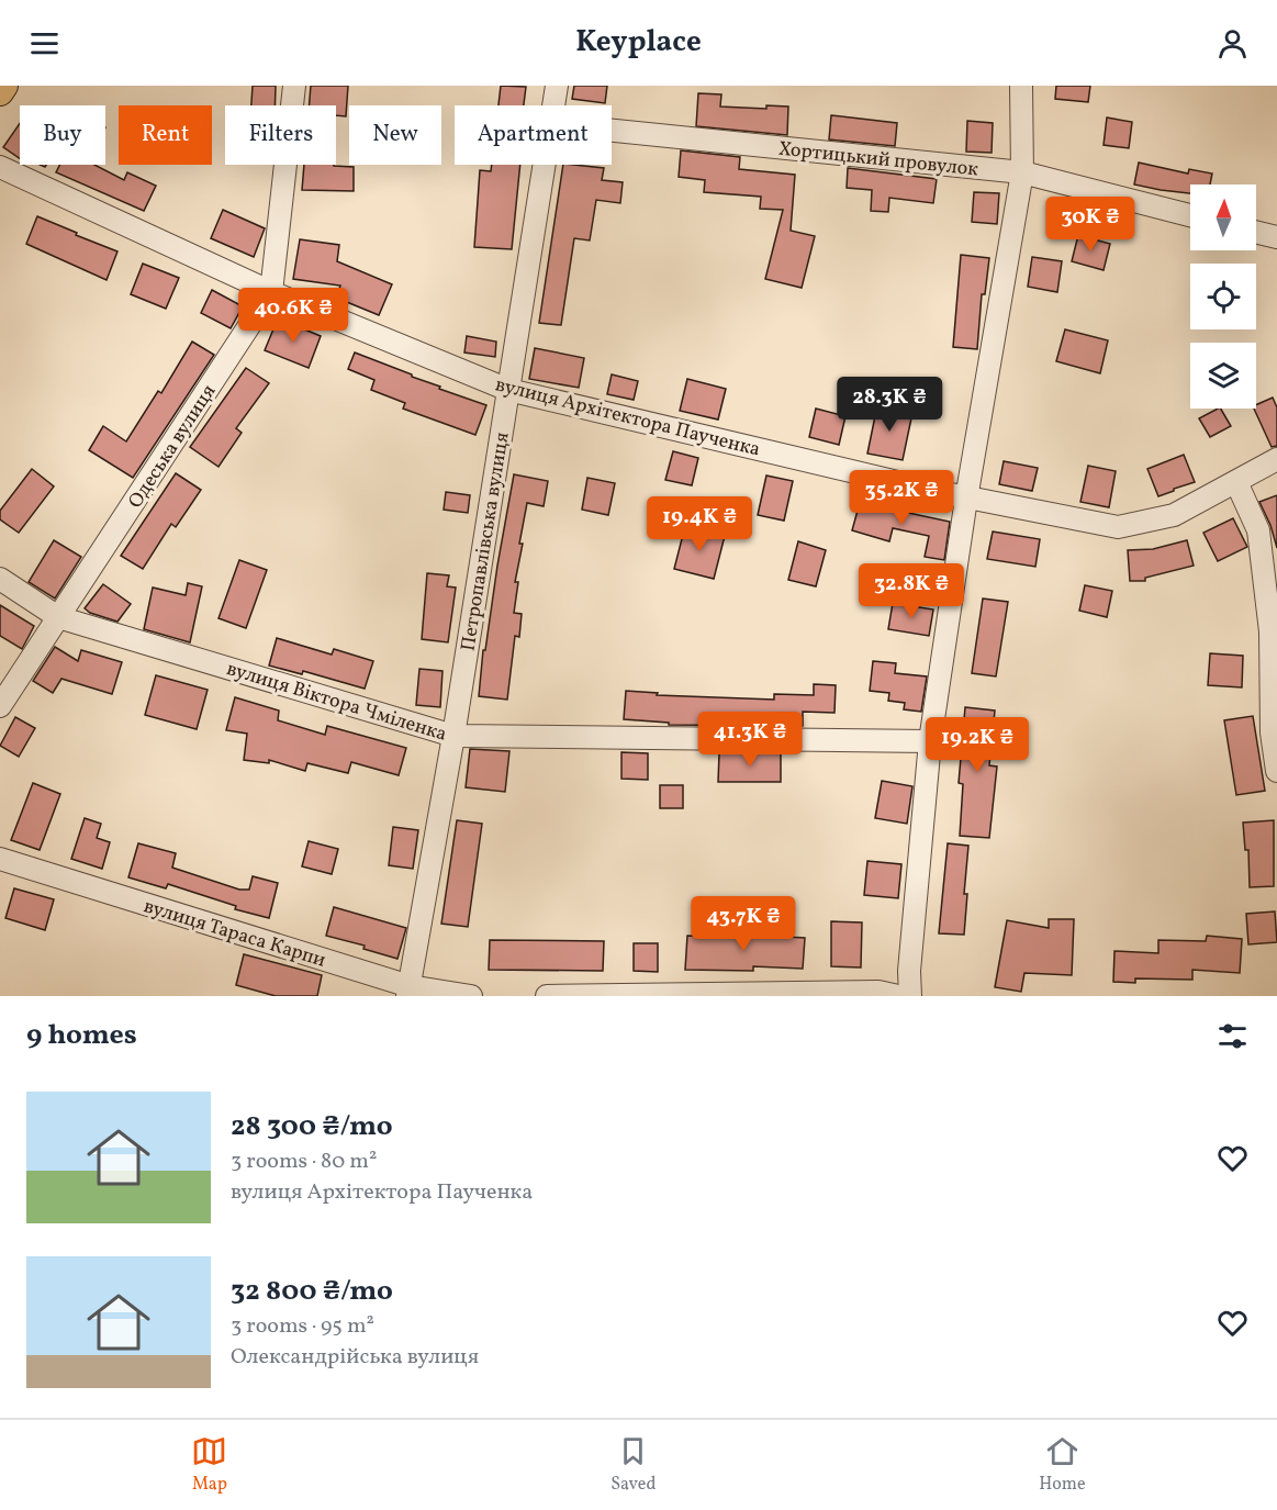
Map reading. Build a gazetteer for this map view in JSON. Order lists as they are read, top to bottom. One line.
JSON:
{"streets":{"street":["Хортицький провулок","вулиця Архітектора Паученка","Одеська вулиця","Петропавлівська вулиця","вулиця Віктора Чміленка","вулиця Тараса Карпи"]},"crossings":[["вулиця Архітектора Паученка","Одеська вулиця"],["вулиця Архітектора Паученка","Петропавлівська вулиця"],["Одеська вулиця","вулиця Віктора Чміленка"],["Петропавлівська вулиця","вулиця Віктора Чміленка"],["Петропавлівська вулиця","вулиця Тараса Карпи"]],"north":"top","page":{"header":"Keyplace","chip":["Buy","Rent","Filters","New","Apartment"],"price":["30K ₴","40.6K ₴","28.3K ₴","35.2K ₴","19.4K ₴","32.8K ₴","41.3K ₴","19.2K ₴","43.7K ₴"],"heading":"9 homes","list":[{"name":"28 300 ₴/mo","note":"3 rooms · 80 m² · вулиця Архітектора Паученка"},{"name":"32 800 ₴/mo","note":"3 rooms · 95 m² · Олександрійська вулиця"}],"tabs":["Map","Saved","Home"]}}
